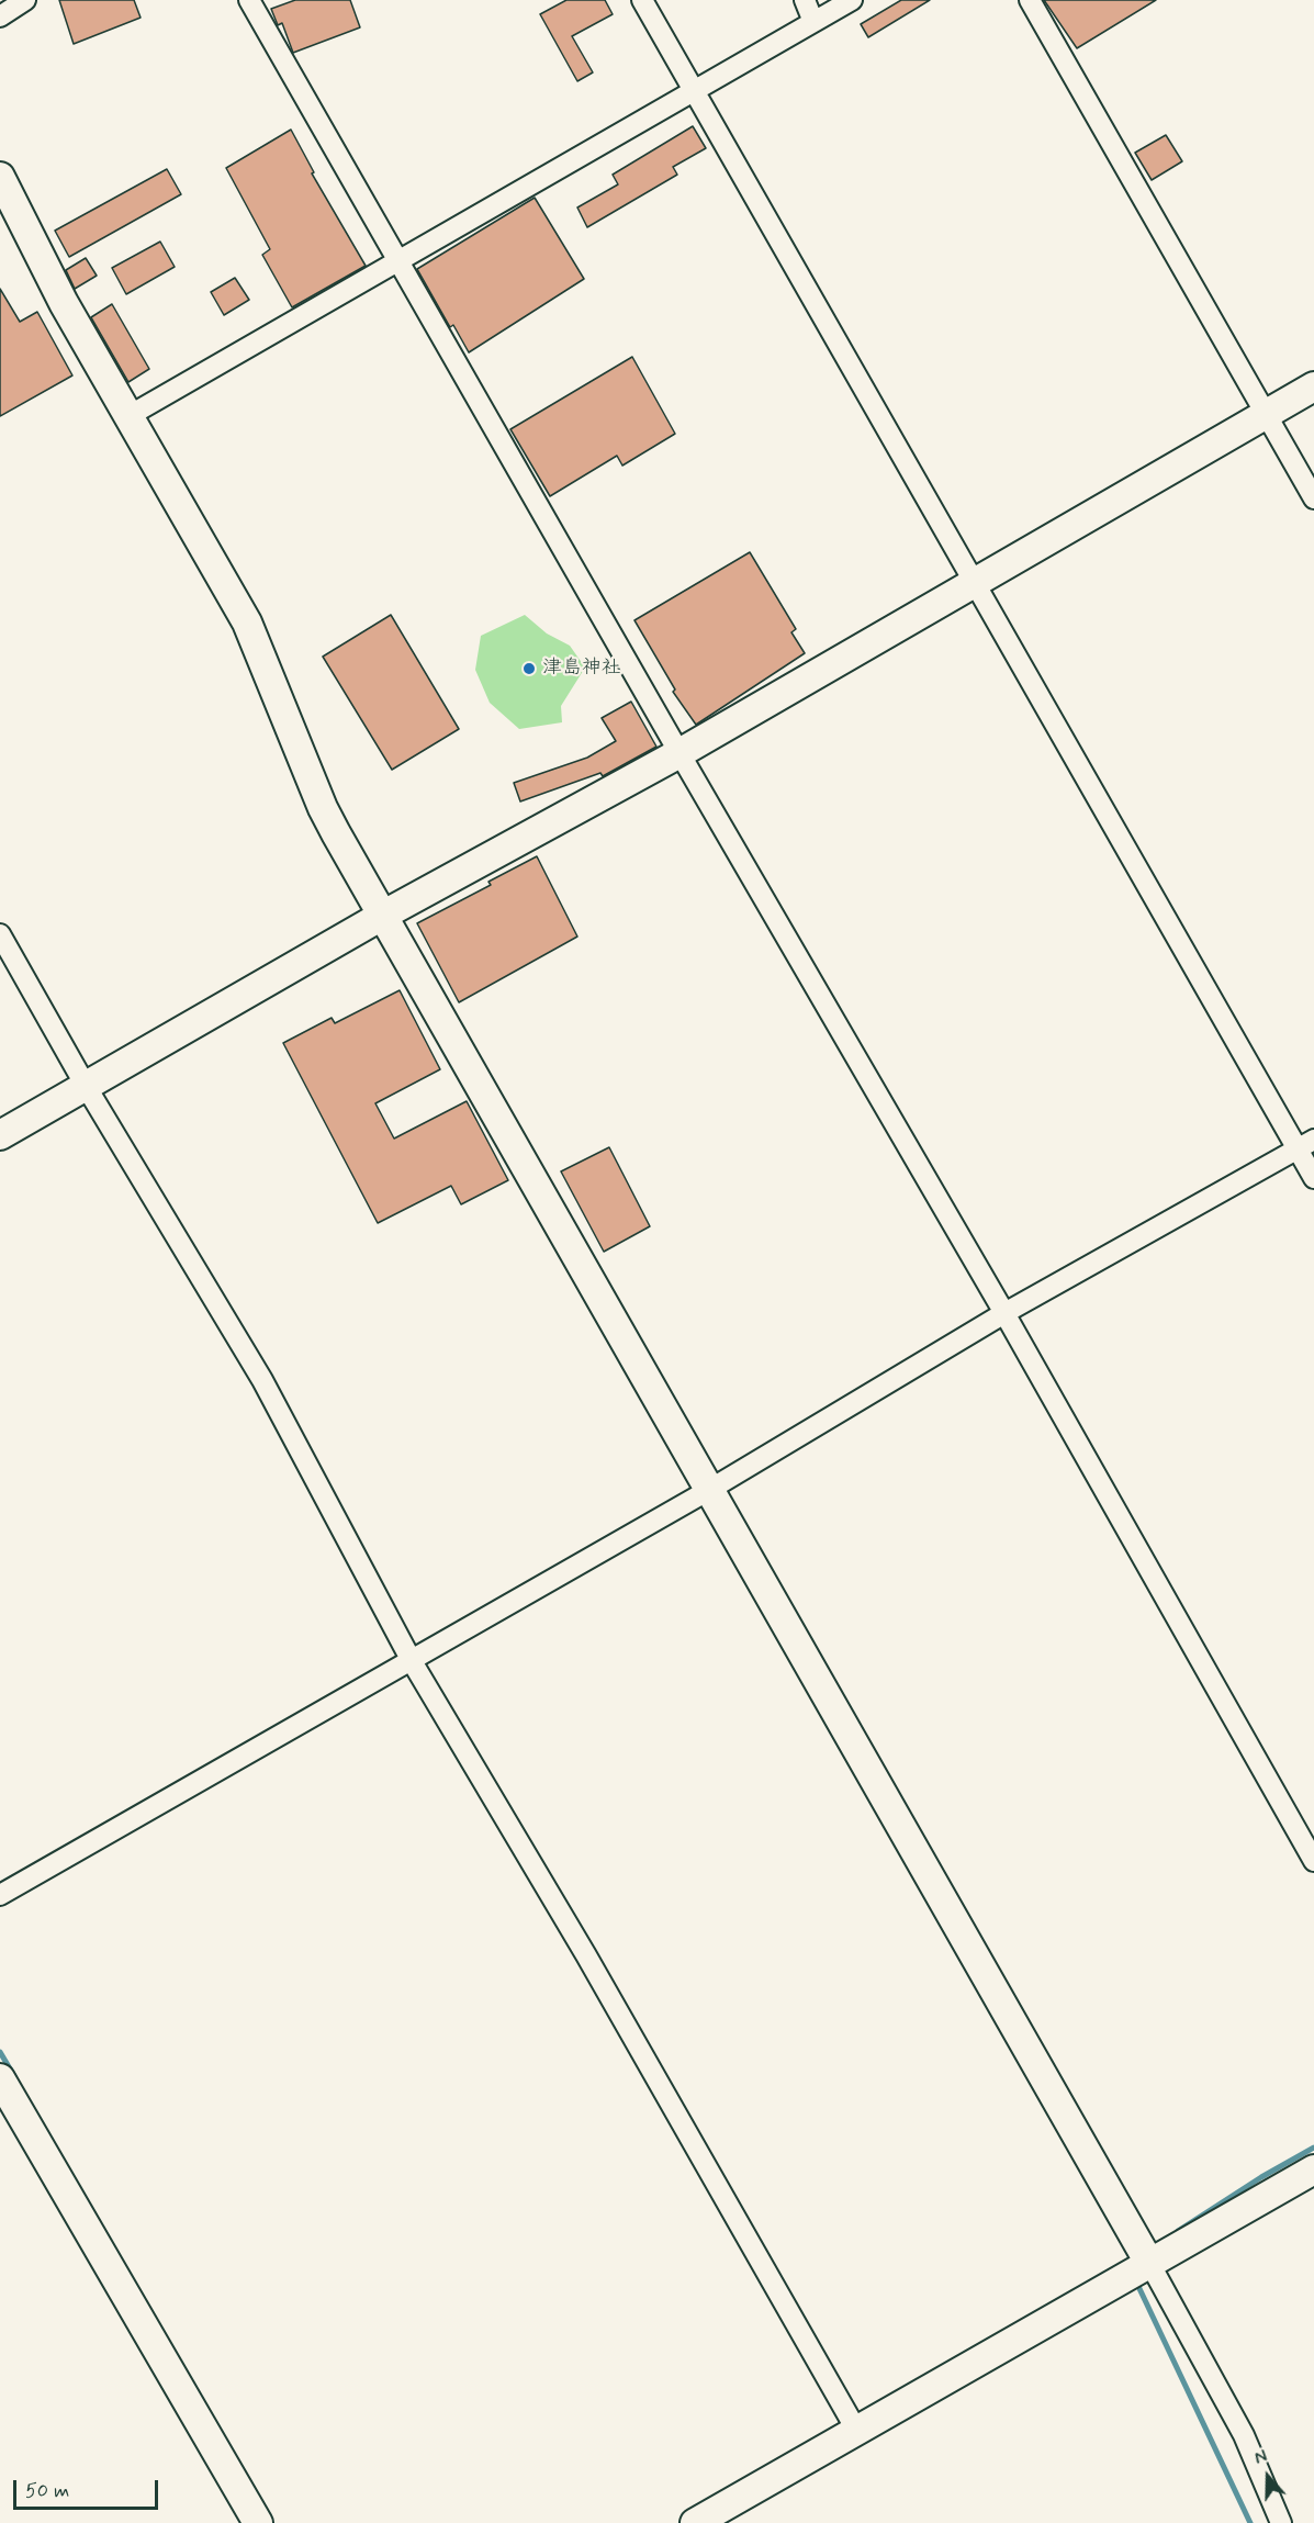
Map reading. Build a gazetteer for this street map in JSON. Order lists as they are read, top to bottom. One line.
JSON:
{"places":["津島神社"],"scale_bar":"50 m","north":"top"}
